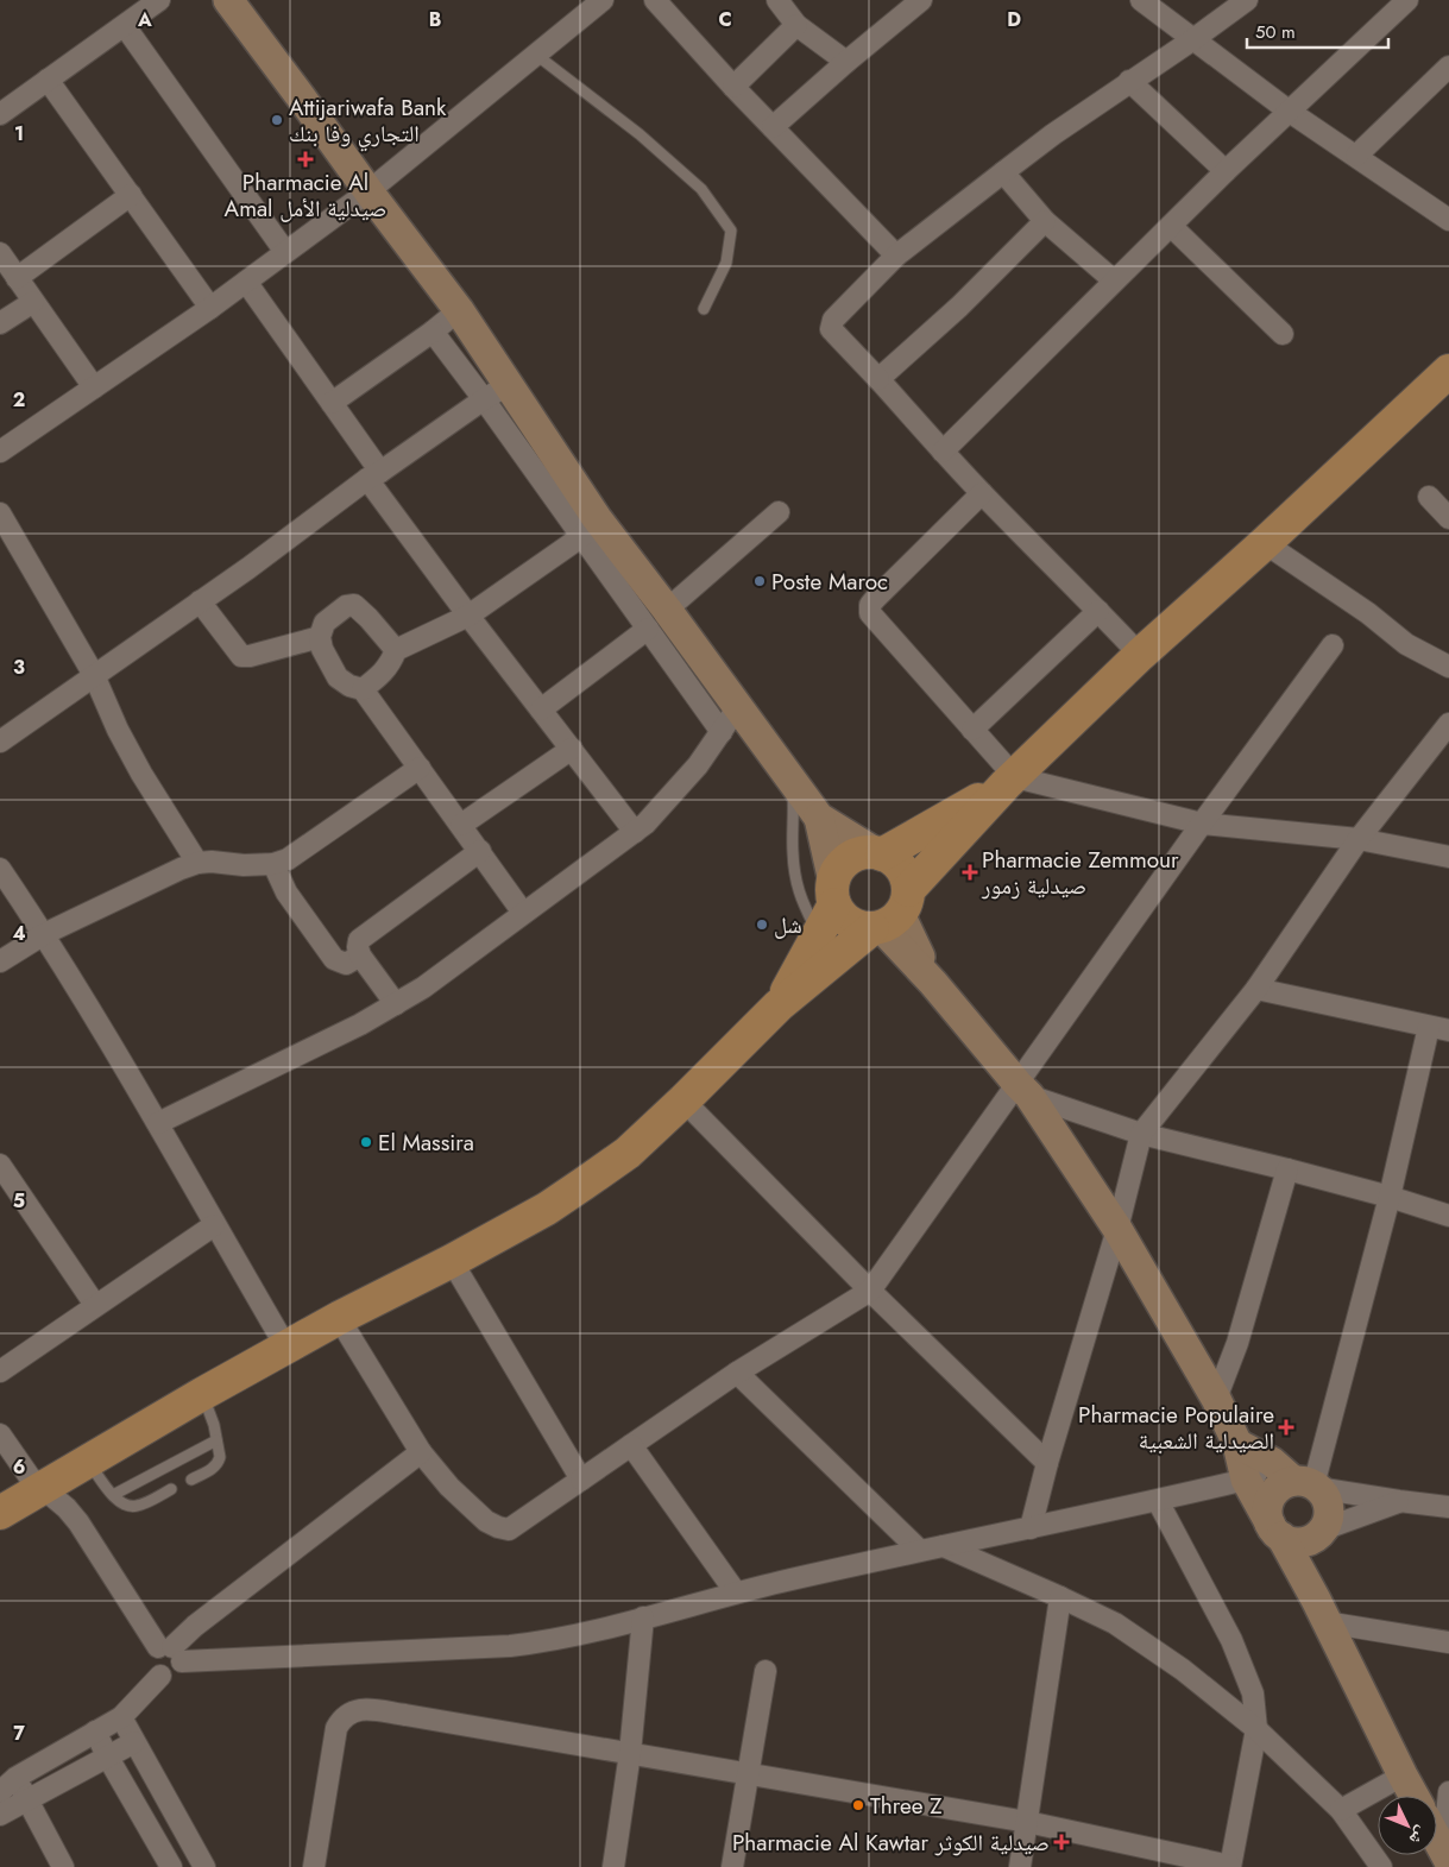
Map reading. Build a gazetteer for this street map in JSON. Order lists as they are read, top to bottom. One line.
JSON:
{"places":{"other":["Attijariwafa Bank التجاري وفا بنك","Poste Maroc","شل","El Massira","Three Z"],"health":["Pharmacie Al Amal صيدلية الأمل","Pharmacie Zemmour صيدلية زمور","Pharmacie Populaire الصيدلية الشعبية","Pharmacie Al Kawtar صيدلية الكوثر"]},"scale_bar":"50 m","north":"bottom right","grid":{"columns":["A","B","C","D"],"rows":["1","2","3","4","5","6","7"]}}
